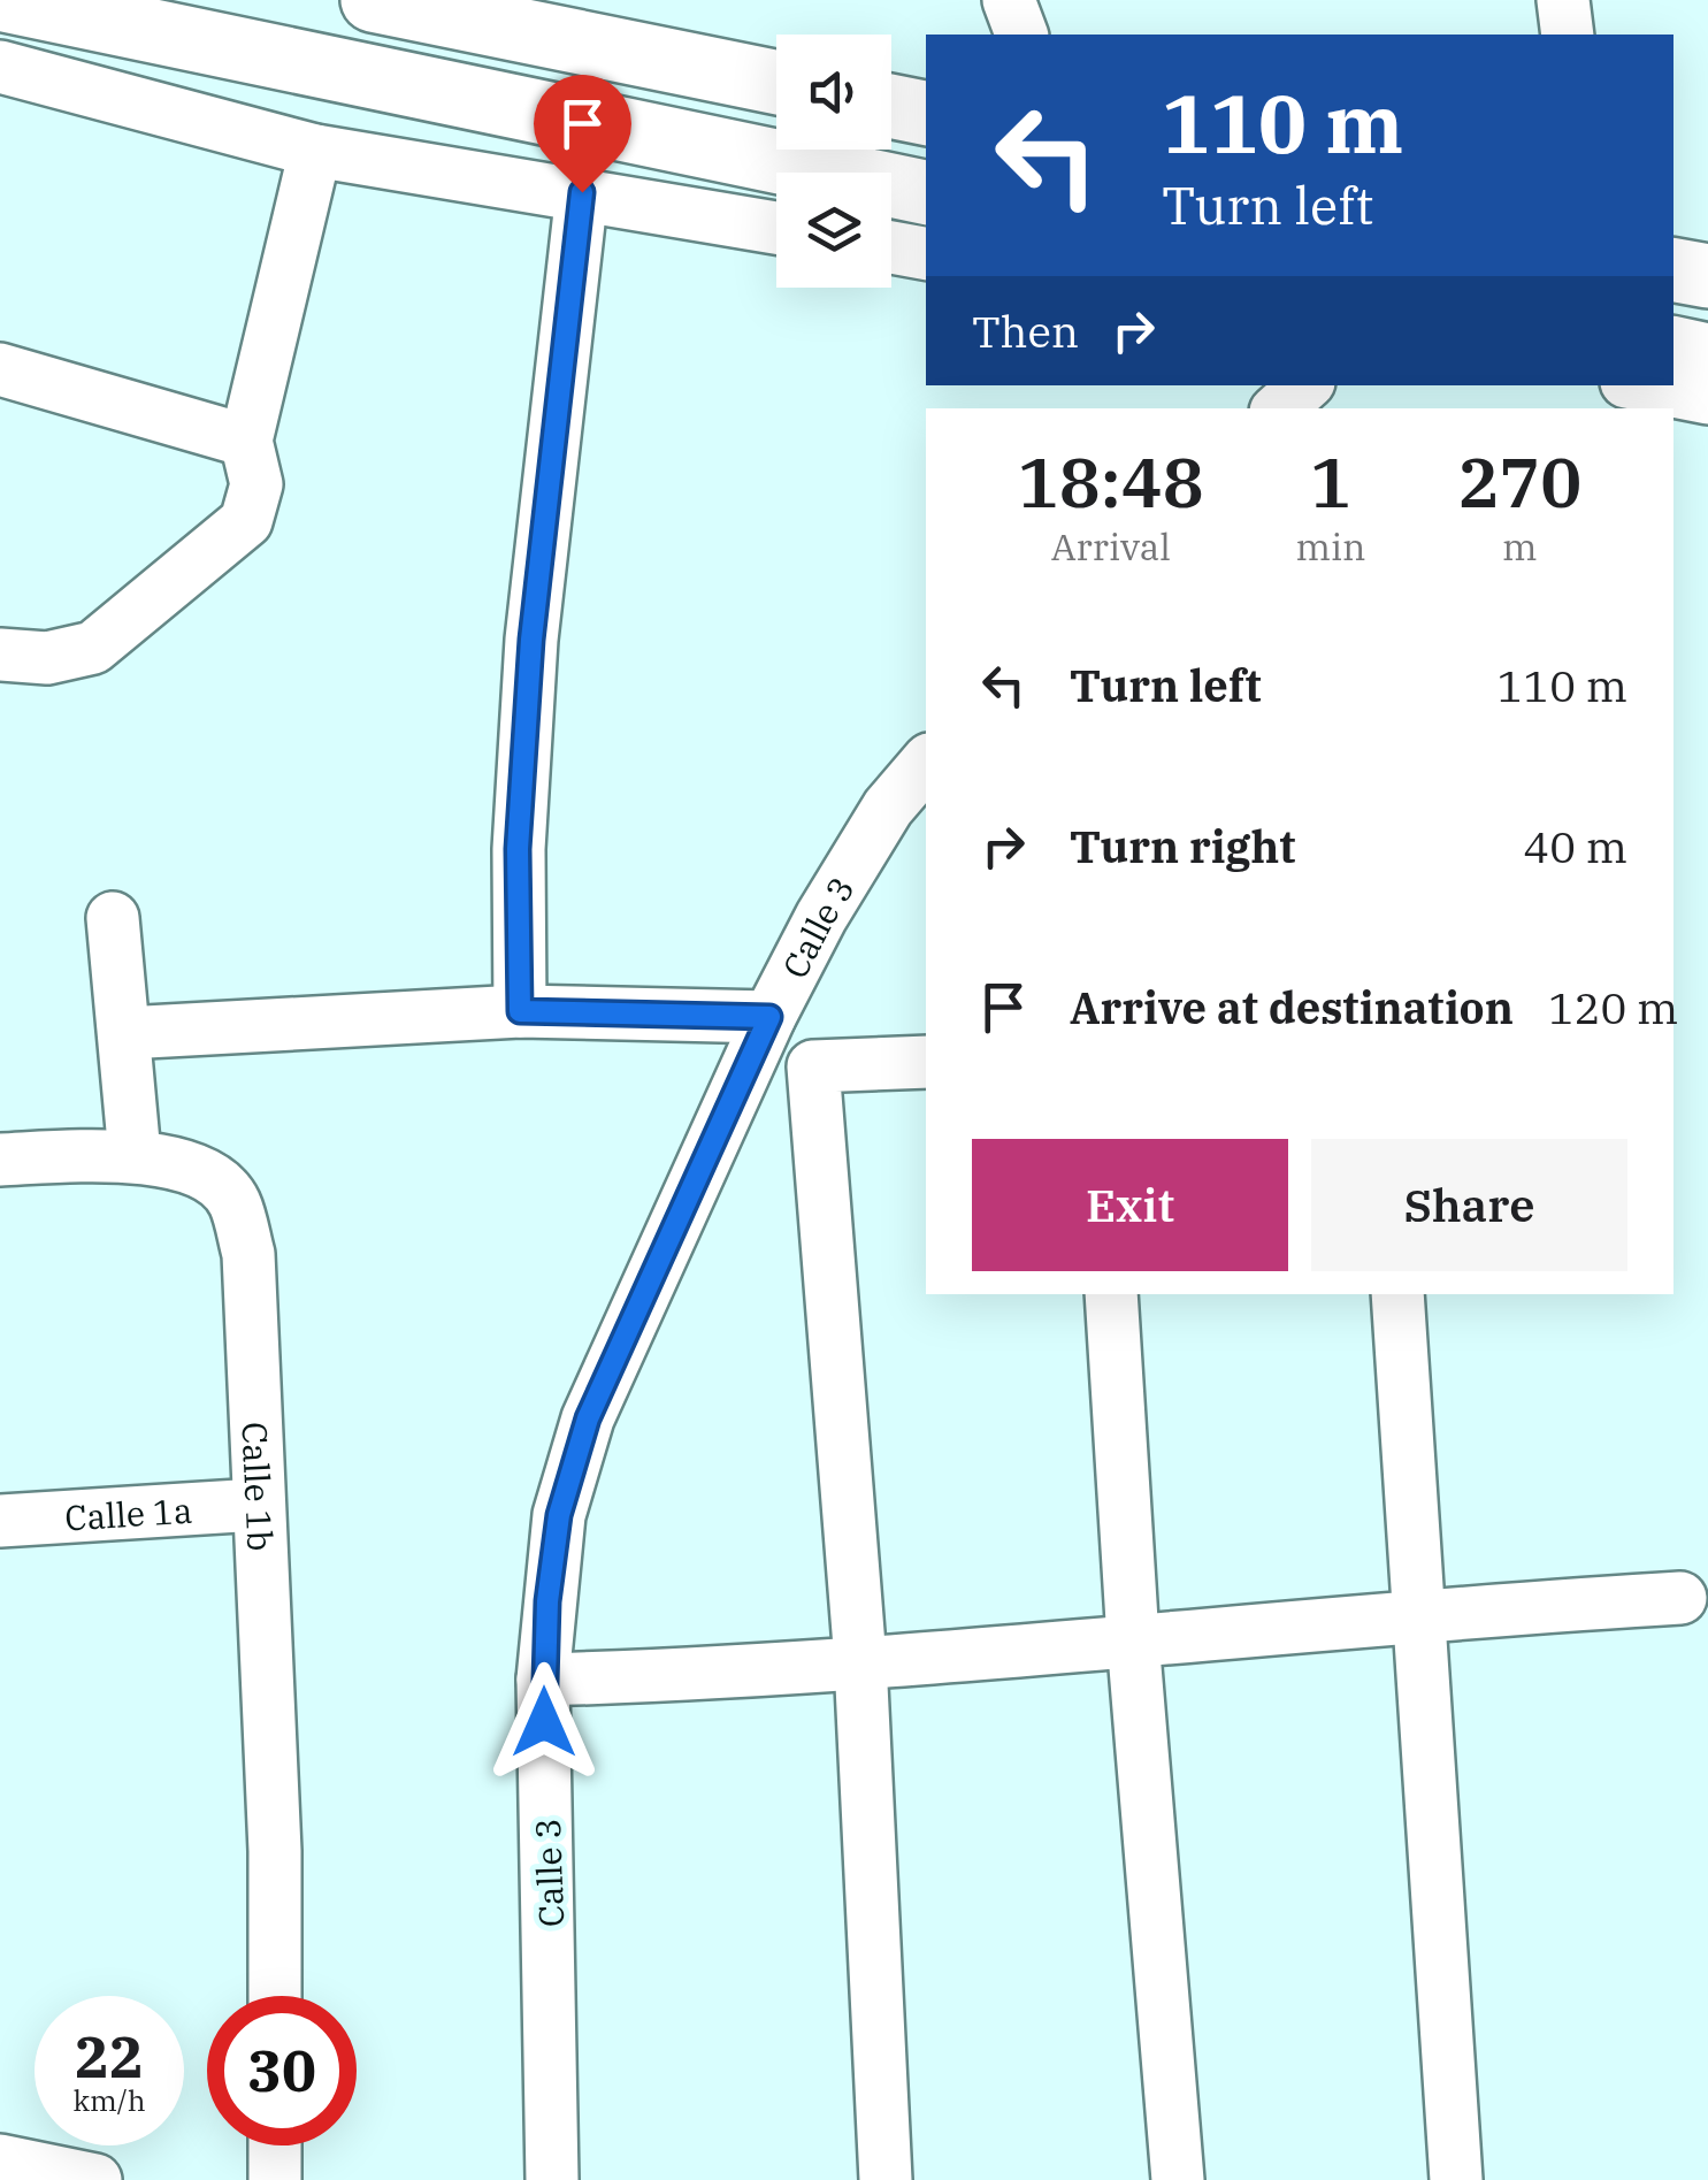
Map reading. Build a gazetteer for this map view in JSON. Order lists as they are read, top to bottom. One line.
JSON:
{"streets":{"street":["Calle 3","Calle 1b","Calle 1a"]},"crossings":[["Calle 1b","Calle 1a"]],"page":{"turn":["110 m","Turn left"],"then":"Then","eta":["18:48","Arrival","1","min","270","m"],"list":[{"name":"Turn left","value":"110 m"},{"name":"Turn right","value":"40 m"},{"name":"Arrive at destination","value":"120 m"}],"buttons":["Exit","Share"],"speed":"22 km/h","limit":"30"}}
